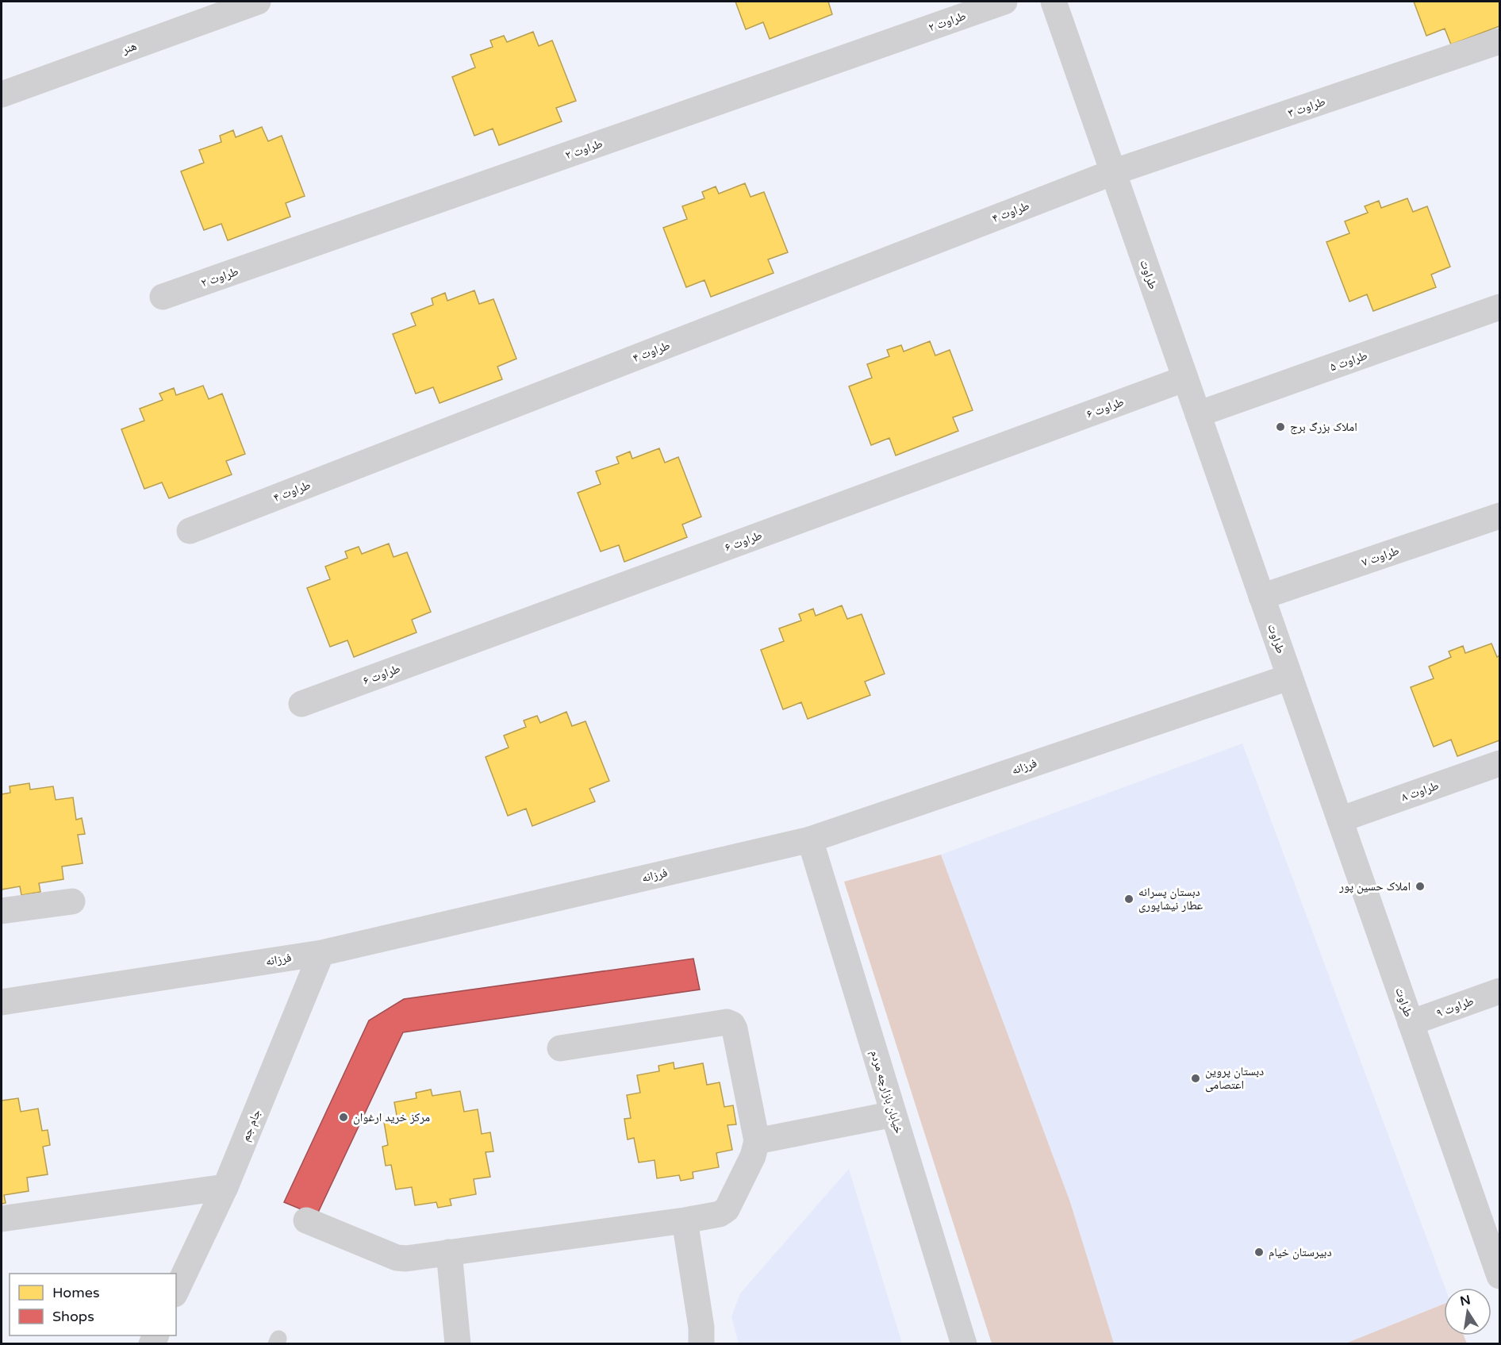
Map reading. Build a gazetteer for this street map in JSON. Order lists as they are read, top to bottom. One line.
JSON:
{"streets":{"street":["طراوت ۲","هنر","طراوت ۳","طراوت ۴","طراوت","طراوت ۵","طراوت ۶","طراوت ۷","فرزانه","طراوت ۸","طراوت ۹","خیابان بازارچه مردم","جام جم"]},"crossings":[["طراوت ۳","طراوت ۴"],["طراوت ۳","طراوت"],["طراوت ۴","طراوت"],["طراوت","طراوت ۵"],["طراوت","طراوت ۶"],["طراوت","طراوت ۷"],["طراوت","فرزانه"],["طراوت","طراوت ۸"],["طراوت","طراوت ۹"],["فرزانه","خیابان بازارچه مردم"],["فرزانه","جام جم"]],"places":["املاک بزرگ برج","املاک حسین پور","دبستان پسرانه عطار نیشاپوری","دبستان پروین اعتصامی","مرکز خرید ارغوان","دبیرستان خیام"],"legend":["Homes","Shops"],"north":"top"}
